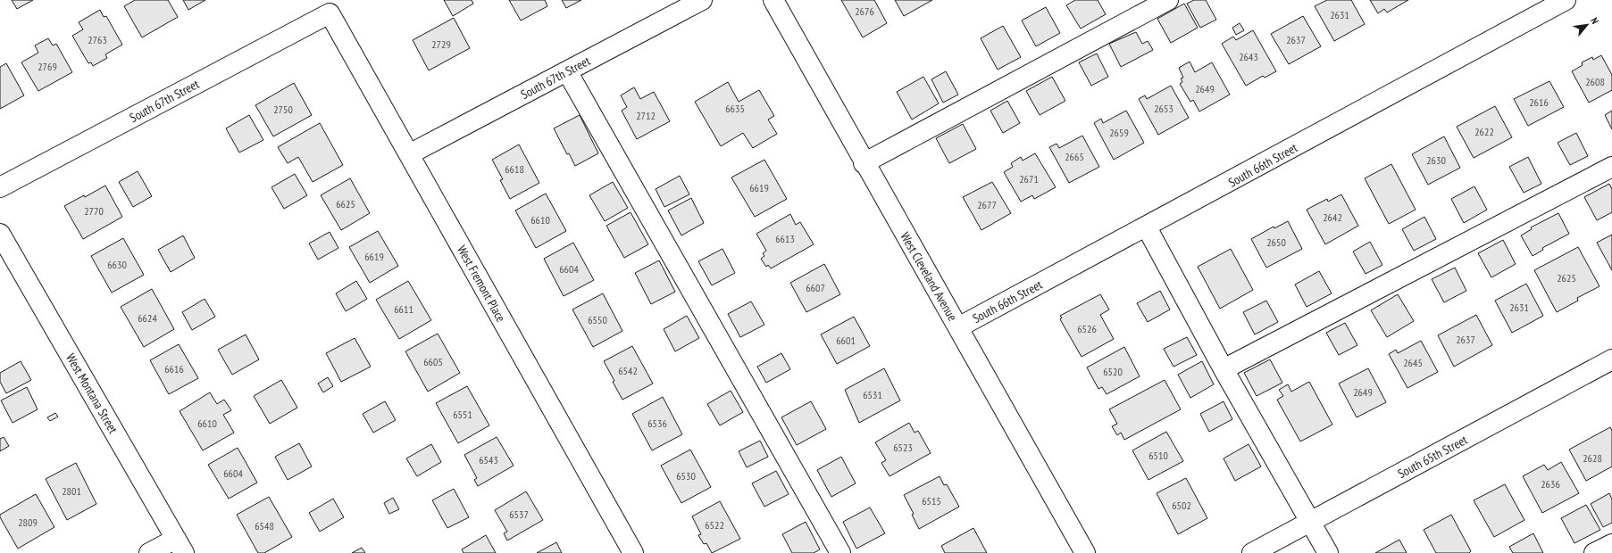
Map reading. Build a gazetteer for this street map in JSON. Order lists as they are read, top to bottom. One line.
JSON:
{"streets":{"street":["South 67th Street","South 66th Street","West Cleveland Avenue","West Fremont Place","West Montana Street","South 65th Street"]},"crossings":[["South 67th Street","West Fremont Place"],["South 66th Street","West Cleveland Avenue"]],"house_numbers":["2676","2631","2763","2637","2729","2643","2769","2608","2649","2616","6635","2653","2750","2712","2622","2659","2665","2630","6618","2671","6619","6625","2677","2770","2642","6610","6613","2650","6619","6630","6604","2625","6607","2631","6611","6624","6550","6526","2637","6601","6605","2645","6616","6542","6520","2649","6531","6551","6610","6536","6523","6510","2628","6543","6604","6530","2636","2801","6515","6502","6537","2809","6522","6548"],"north":"top right"}
